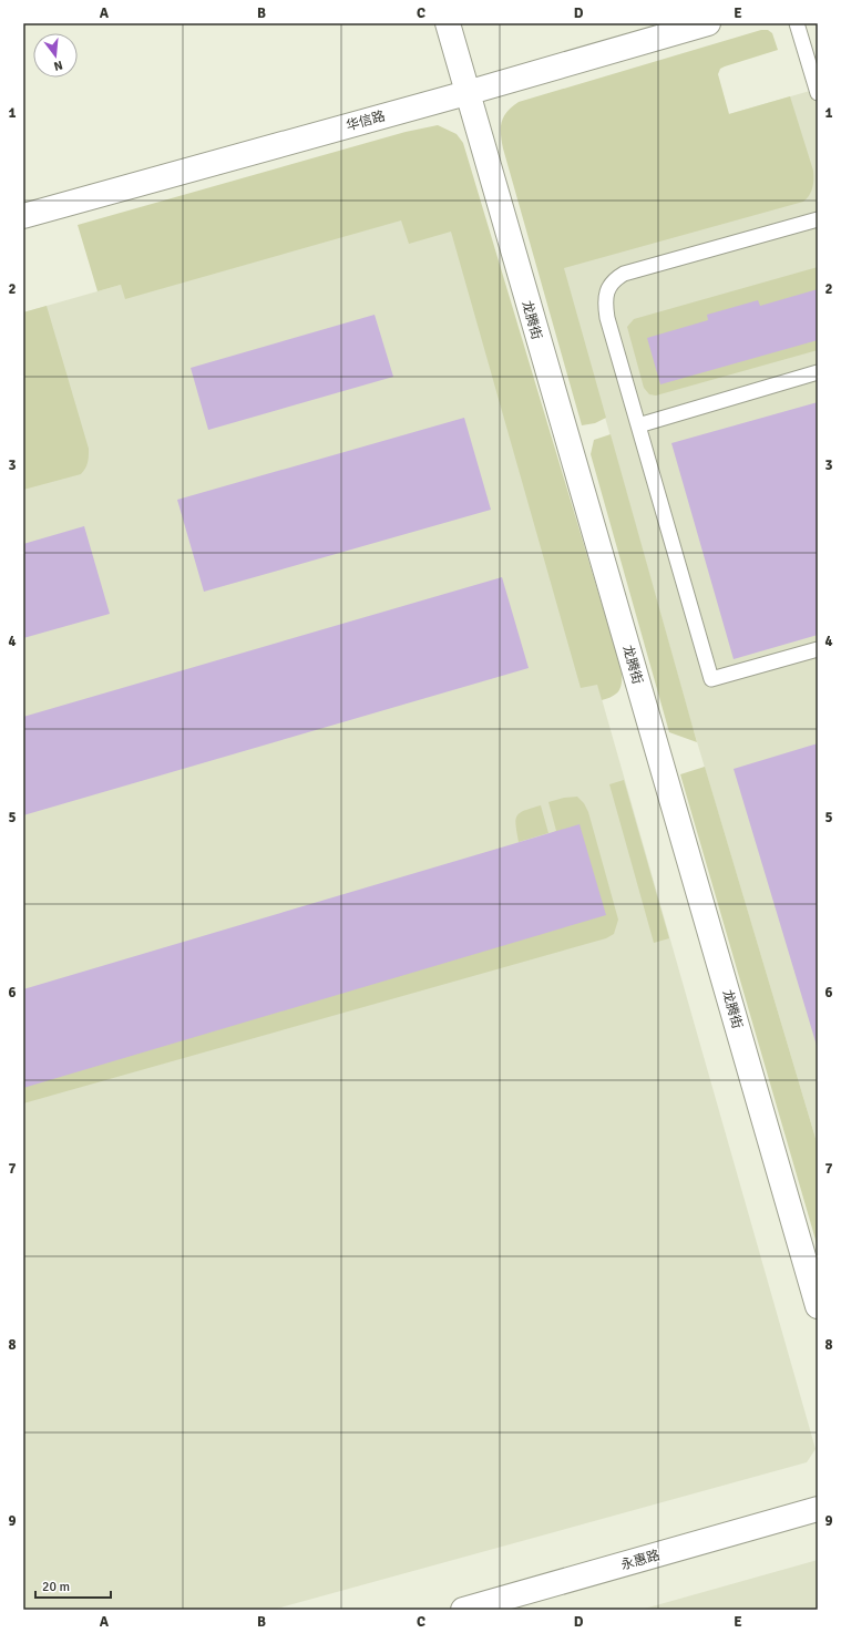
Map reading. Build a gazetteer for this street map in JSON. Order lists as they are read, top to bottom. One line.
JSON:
{"streets":{"street":["华信路","龙腾街","永惠路"]},"crossings":[["华信路","龙腾街"]],"scale_bar":"20 m","north":"bottom","grid":{"columns":["A","B","C","D","E"],"rows":["1","2","3","4","5","6","7","8","9"]}}
